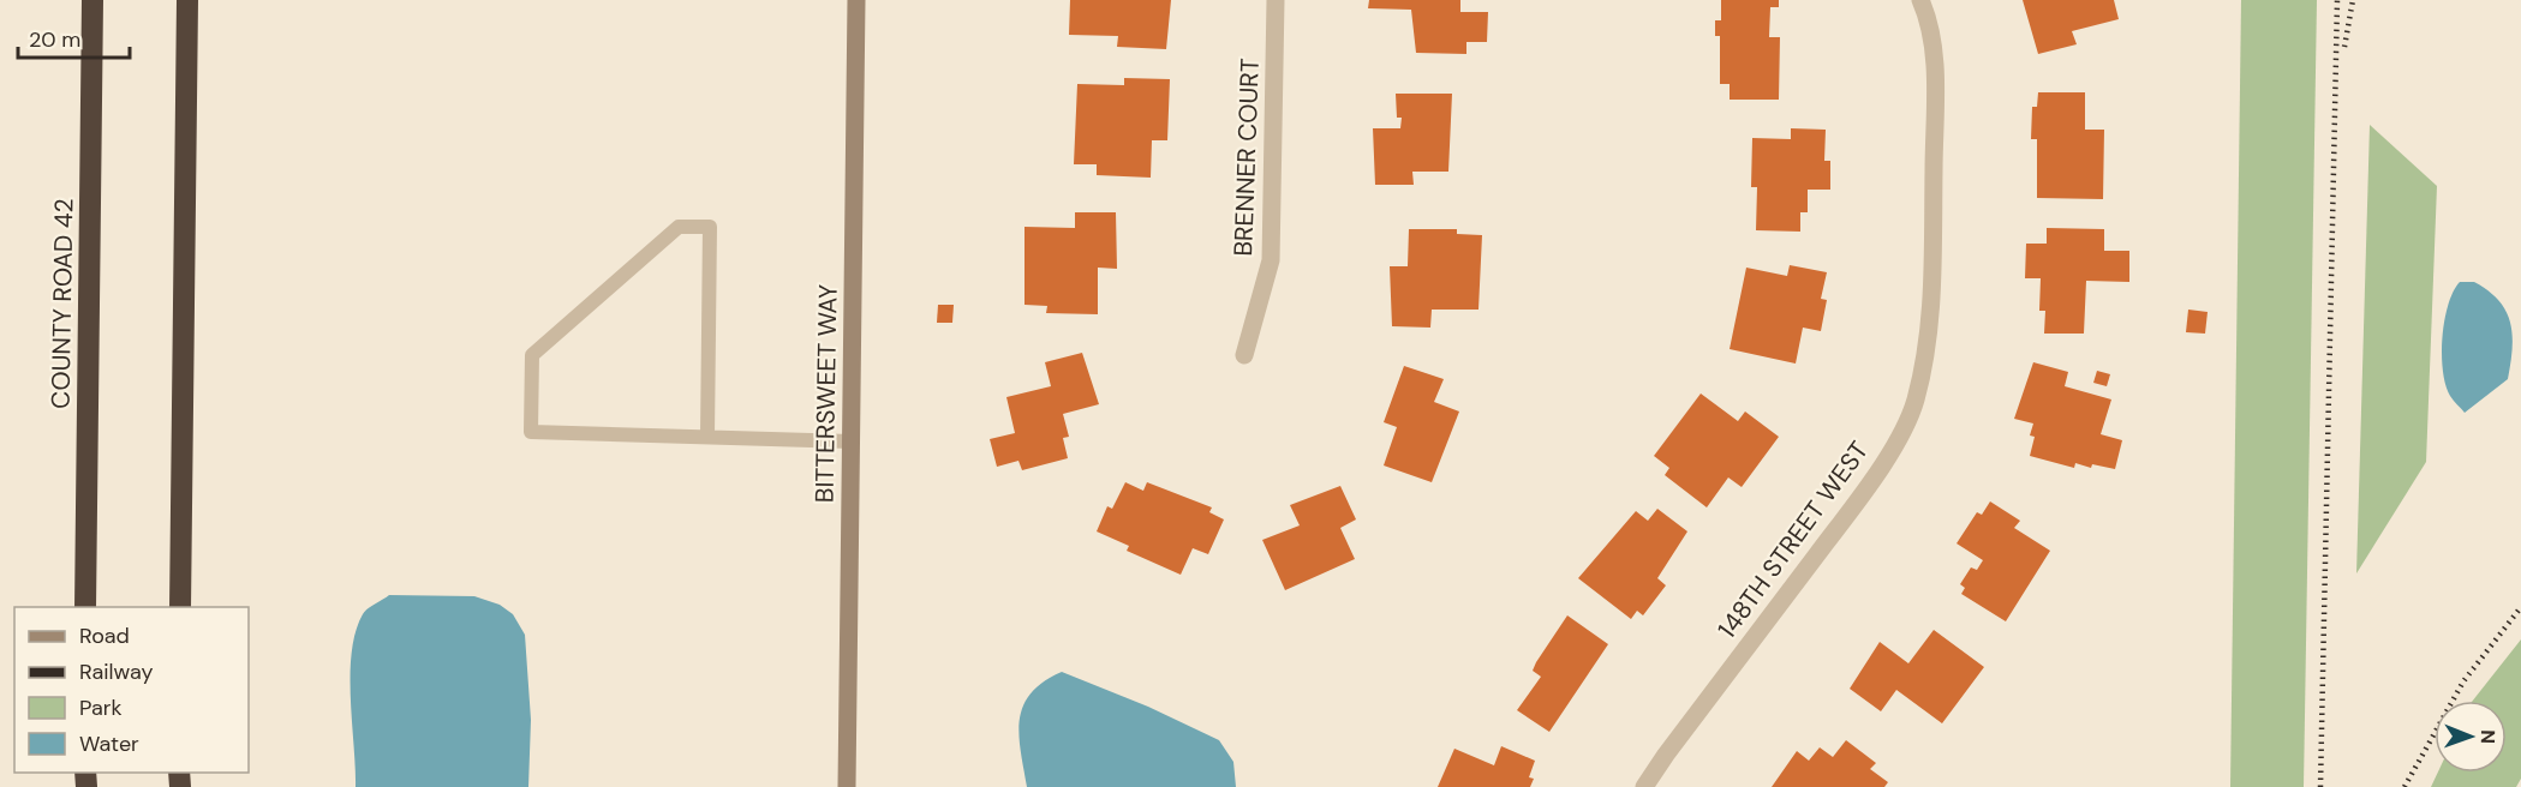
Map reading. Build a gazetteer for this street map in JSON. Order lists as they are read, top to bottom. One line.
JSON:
{"streets":{"highway":["COUNTY ROAD 42"],"street":["BRENNER COURT","BITTERSWEET WAY","148TH STREET WEST"]},"legend":["Road","Railway","Park","Water"],"scale_bar":"20 m","north":"right"}
